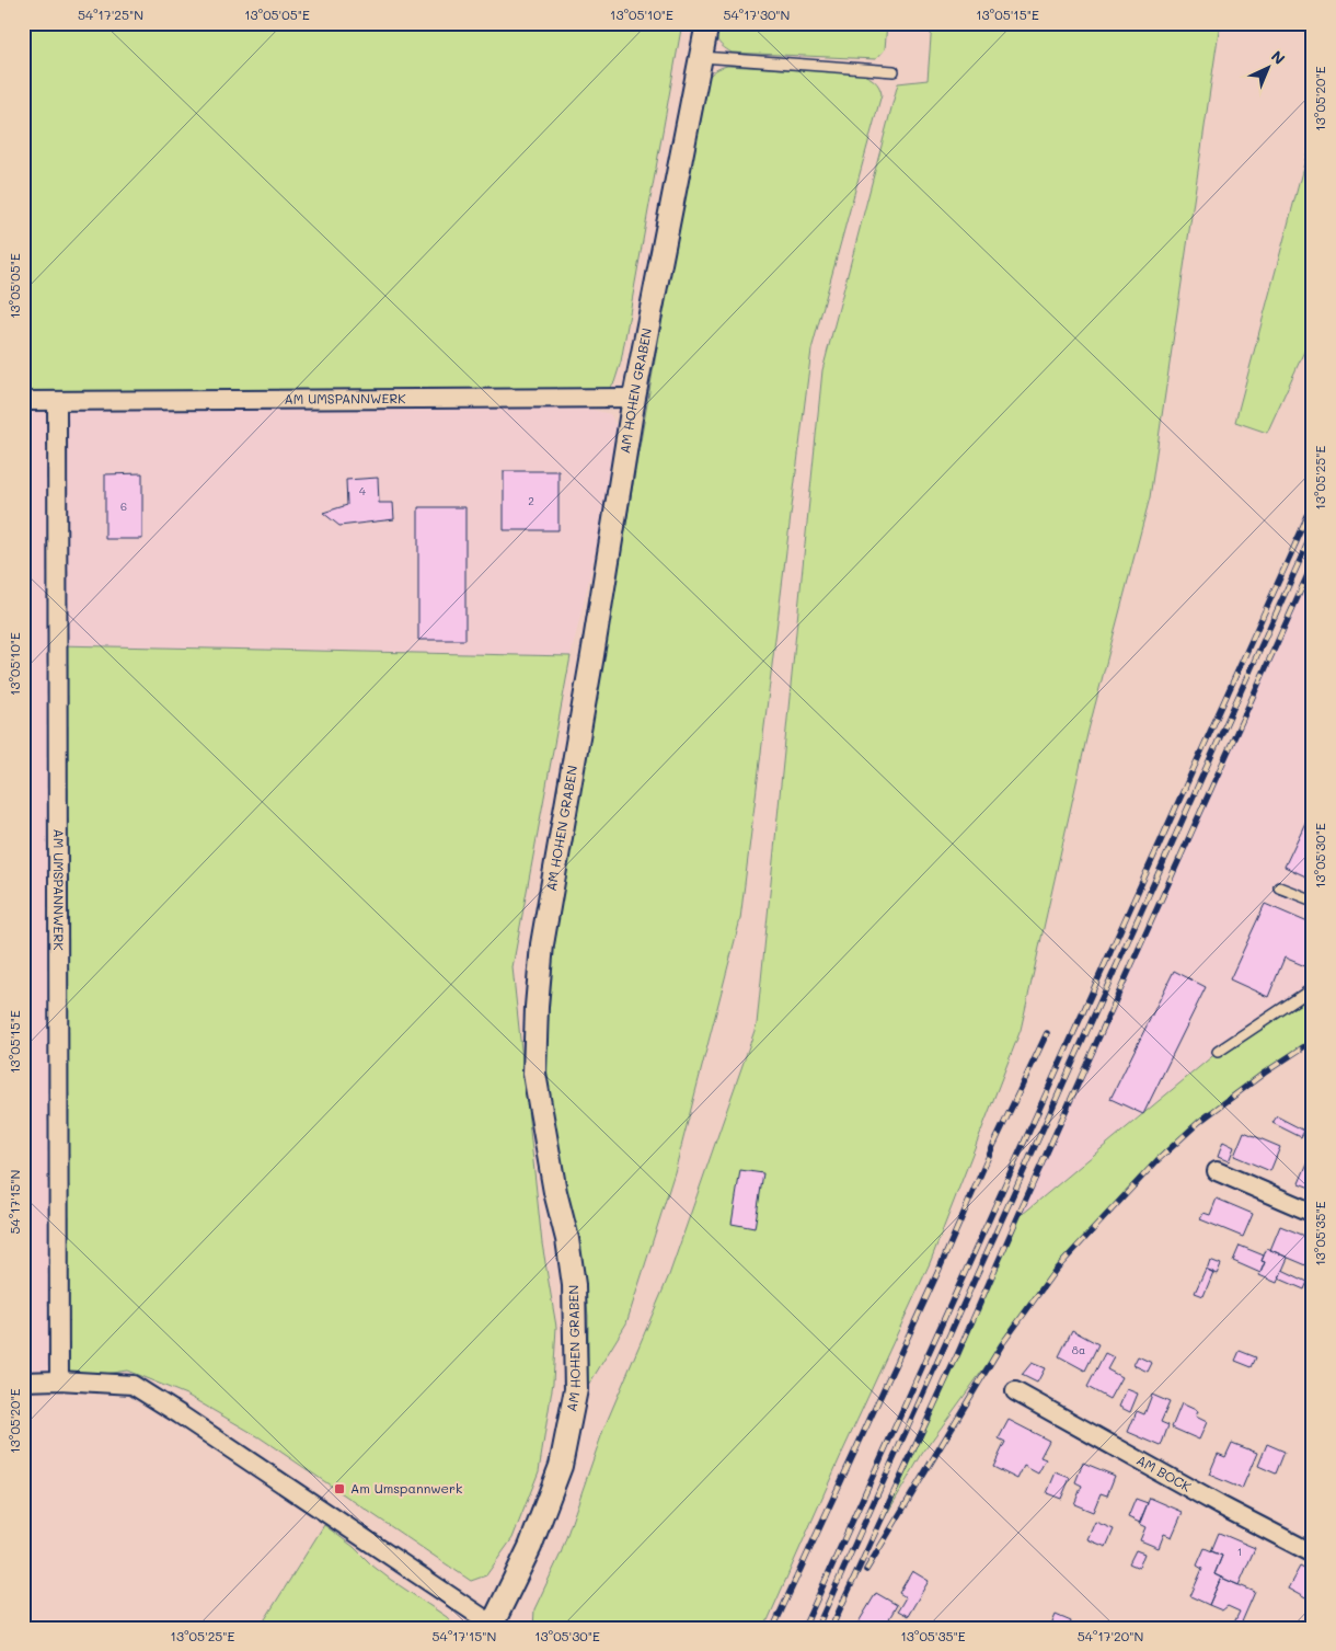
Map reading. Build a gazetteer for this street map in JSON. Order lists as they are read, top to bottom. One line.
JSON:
{"streets":{"street":["AM HOHEN GRABEN","AM UMSPANNWERK","AM BOCK"]},"crossings":[["AM HOHEN GRABEN","AM UMSPANNWERK"]],"places":{"transit":["Am Umspannwerk"]},"house_numbers":["4","2","6","8a","1"],"north":"top right","coordinates":["54°17'25\"N","13°05'05\"E","13°05'10\"E","54°17'30\"N","13°05'15\"E","13°05'20\"E","13°05'25\"E","13°05'30\"E","54°17'15\"N","13°05'35\"E","54°17'20\"N"]}
